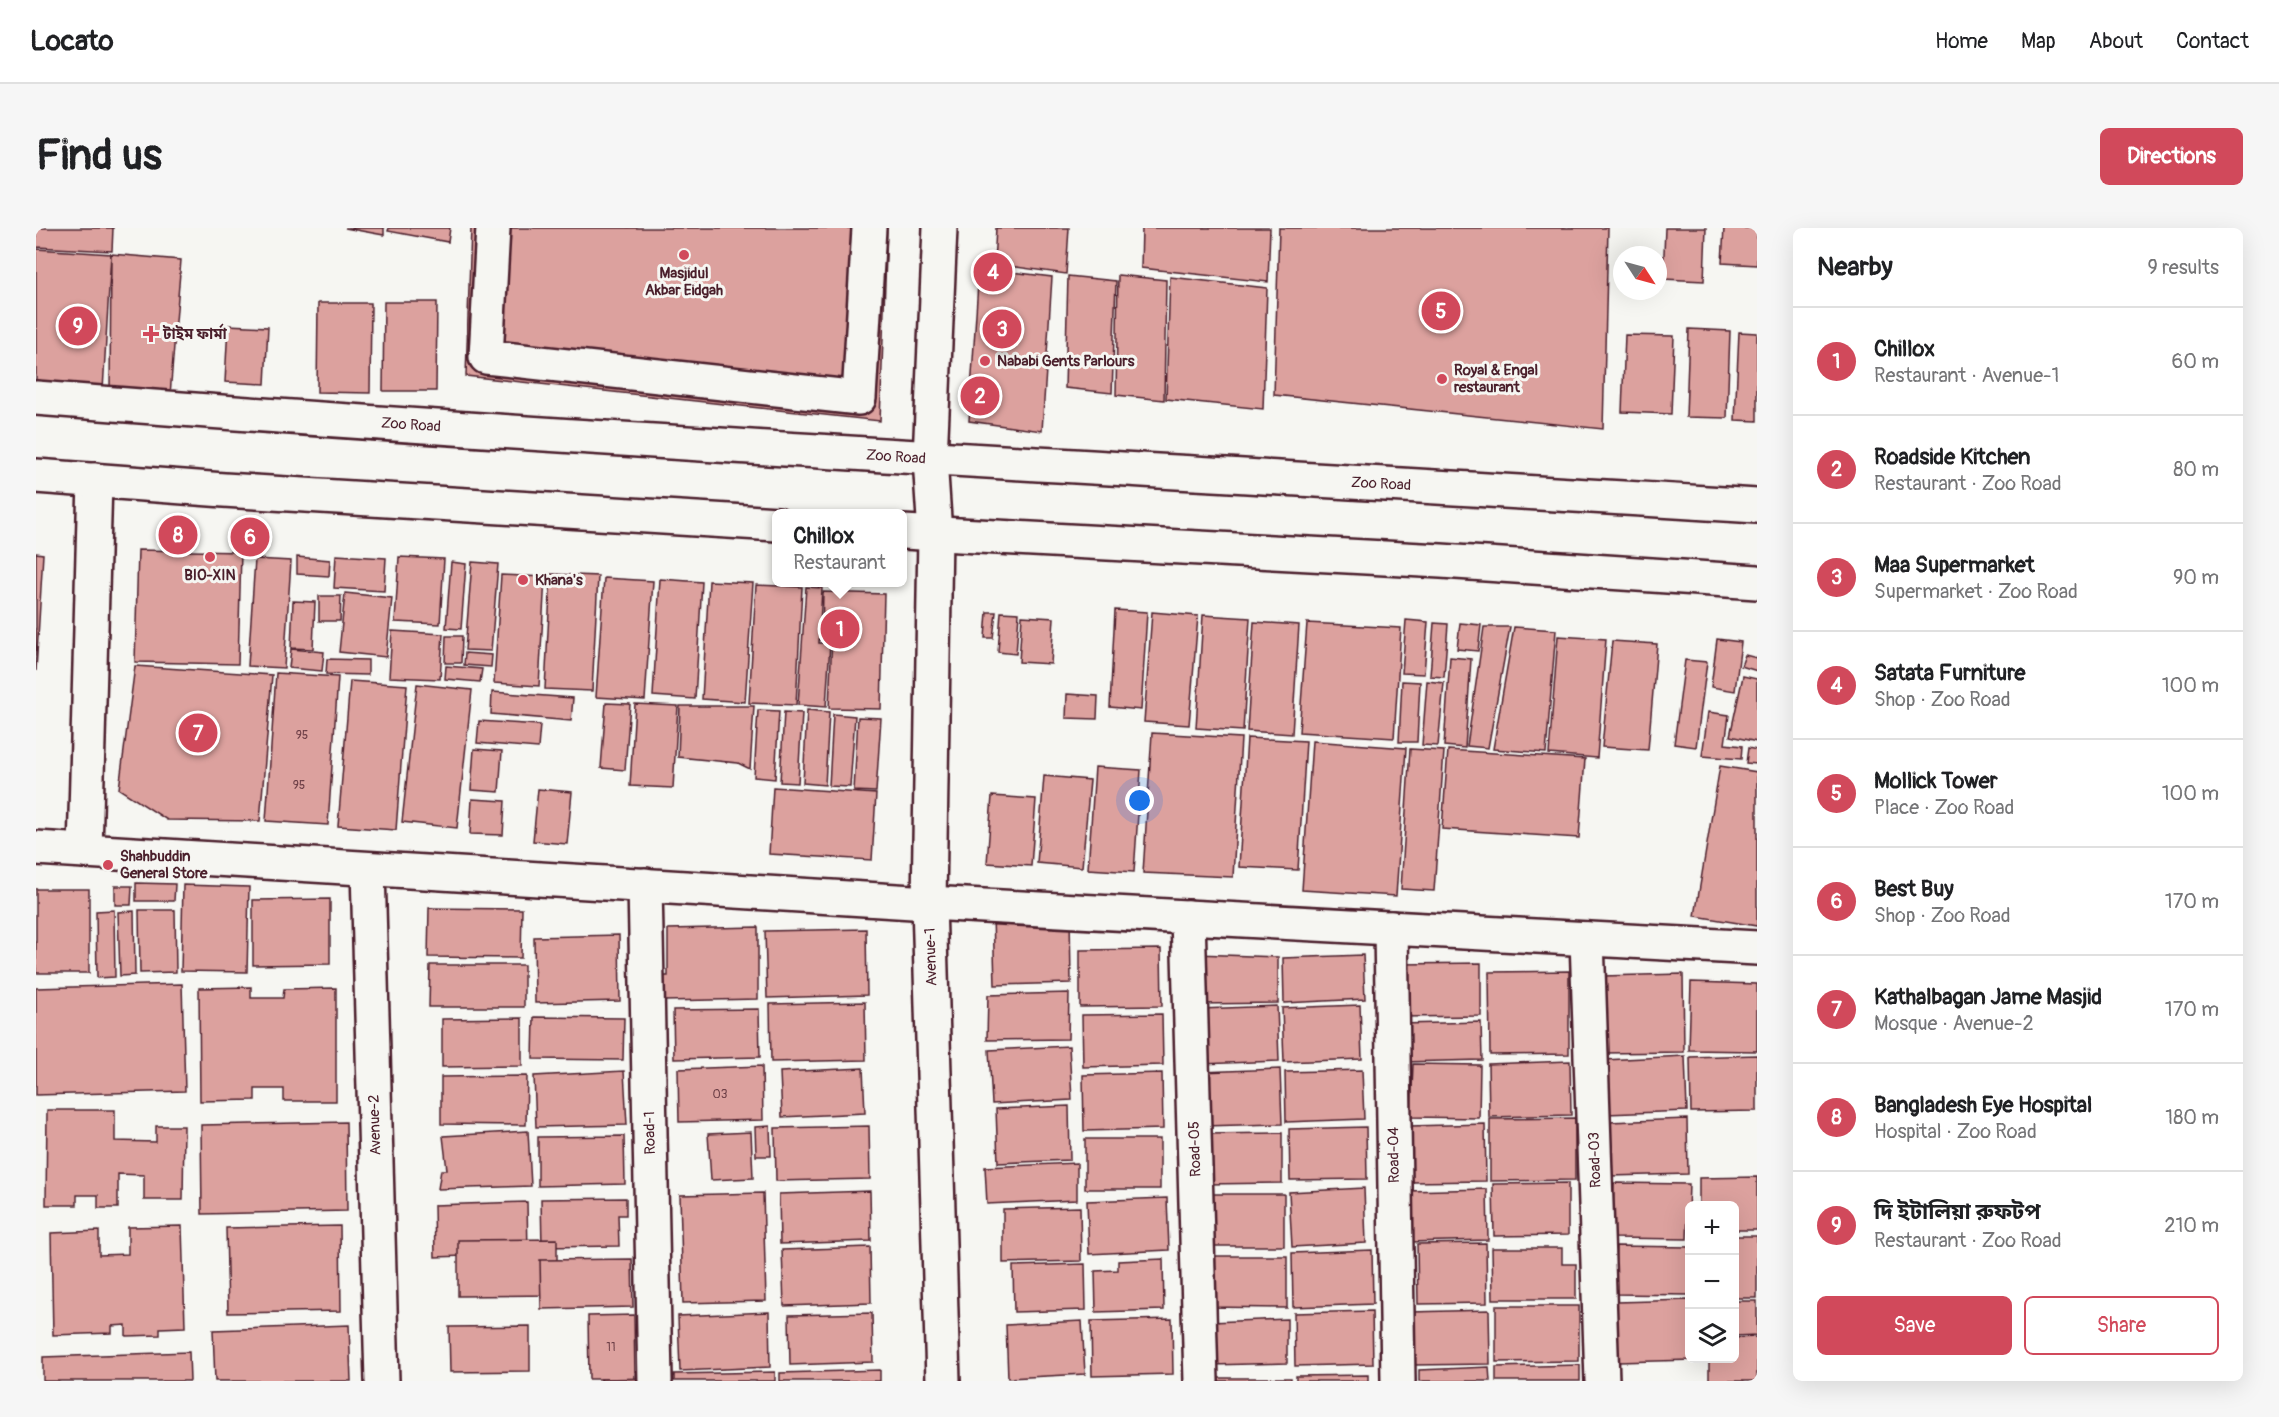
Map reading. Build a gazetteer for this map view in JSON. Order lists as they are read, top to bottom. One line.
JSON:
{"streets":{"street":["Zoo Road","Avenue-1","Avenue-2","Road-1","Road-05","Road-04","Road-03"]},"crossings":[["Zoo Road","Avenue-1"]],"places":{"other":["Masjidul Akbar Eidgah","Nababi Gents Parlours","Royal & Engal restaurant","BIO-XIN","Khana's","Shahbuddin General Store"],"health":["টাইম ফার্মা"]},"house_numbers":["95","95","03","11"],"north":"bottom right","page":{"header":"Locato","nav":["Home","Map","About","Contact"],"buttons":["Directions",["Save","Share"]],"title":"Find us","heading":["Nearby","9 results"],"pins":["4","5","9","3","2","8","6","1","7"],"list":[{"mark":"1","name":"Chillox","note":"Restaurant · Avenue-1","value":"60 m"},{"mark":"2","name":"Roadside Kitchen","note":"Restaurant · Zoo Road","value":"80 m"},{"mark":"3","name":"Maa Supermarket","note":"Supermarket · Zoo Road","value":"90 m"},{"mark":"4","name":"Satata Furniture","note":"Shop · Zoo Road","value":"100 m"},{"mark":"5","name":"Mollick Tower","note":"Place · Zoo Road","value":"100 m"},{"mark":"6","name":"Best Buy","note":"Shop · Zoo Road","value":"170 m"},{"mark":"7","name":"Kathalbagan Jame Masjid","note":"Mosque · Avenue-2","value":"170 m"},{"mark":"8","name":"Bangladesh Eye Hospital","note":"Hospital · Zoo Road","value":"180 m"},{"mark":"9","name":"দি ইটালিয়া রুফটপ","note":"Restaurant · Zoo Road","value":"210 m"}],"popup":["Chillox","Restaurant"],"map_buttons":["+","−"]}}
